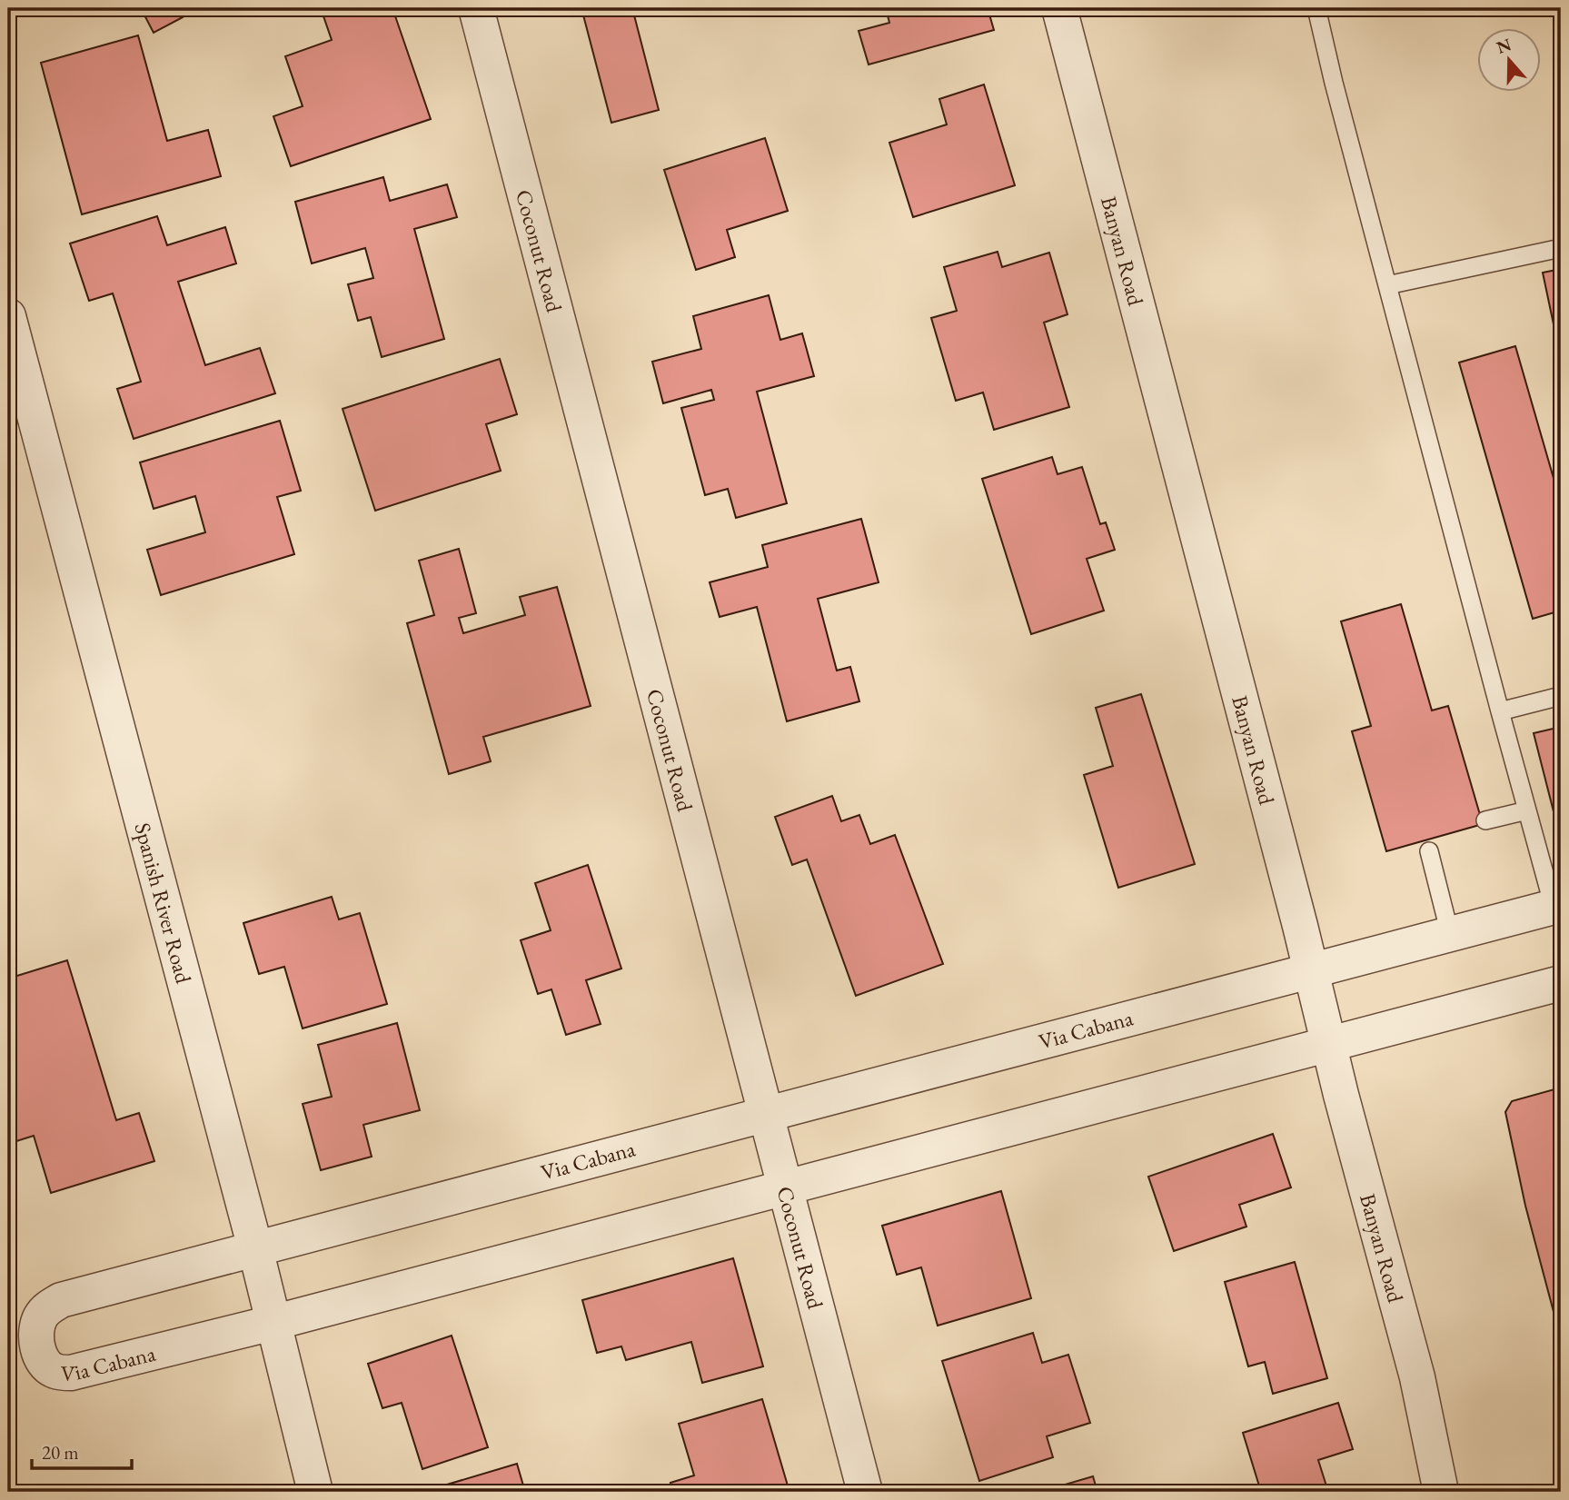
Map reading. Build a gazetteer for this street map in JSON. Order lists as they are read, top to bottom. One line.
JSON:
{"streets":{"street":["Banyan Road","Coconut Road","Spanish River Road","Via Cabana"]},"crossings":[["Banyan Road","Via Cabana"],["Coconut Road","Via Cabana"],["Spanish River Road","Via Cabana"]],"scale_bar":"20 m","north":"top"}
